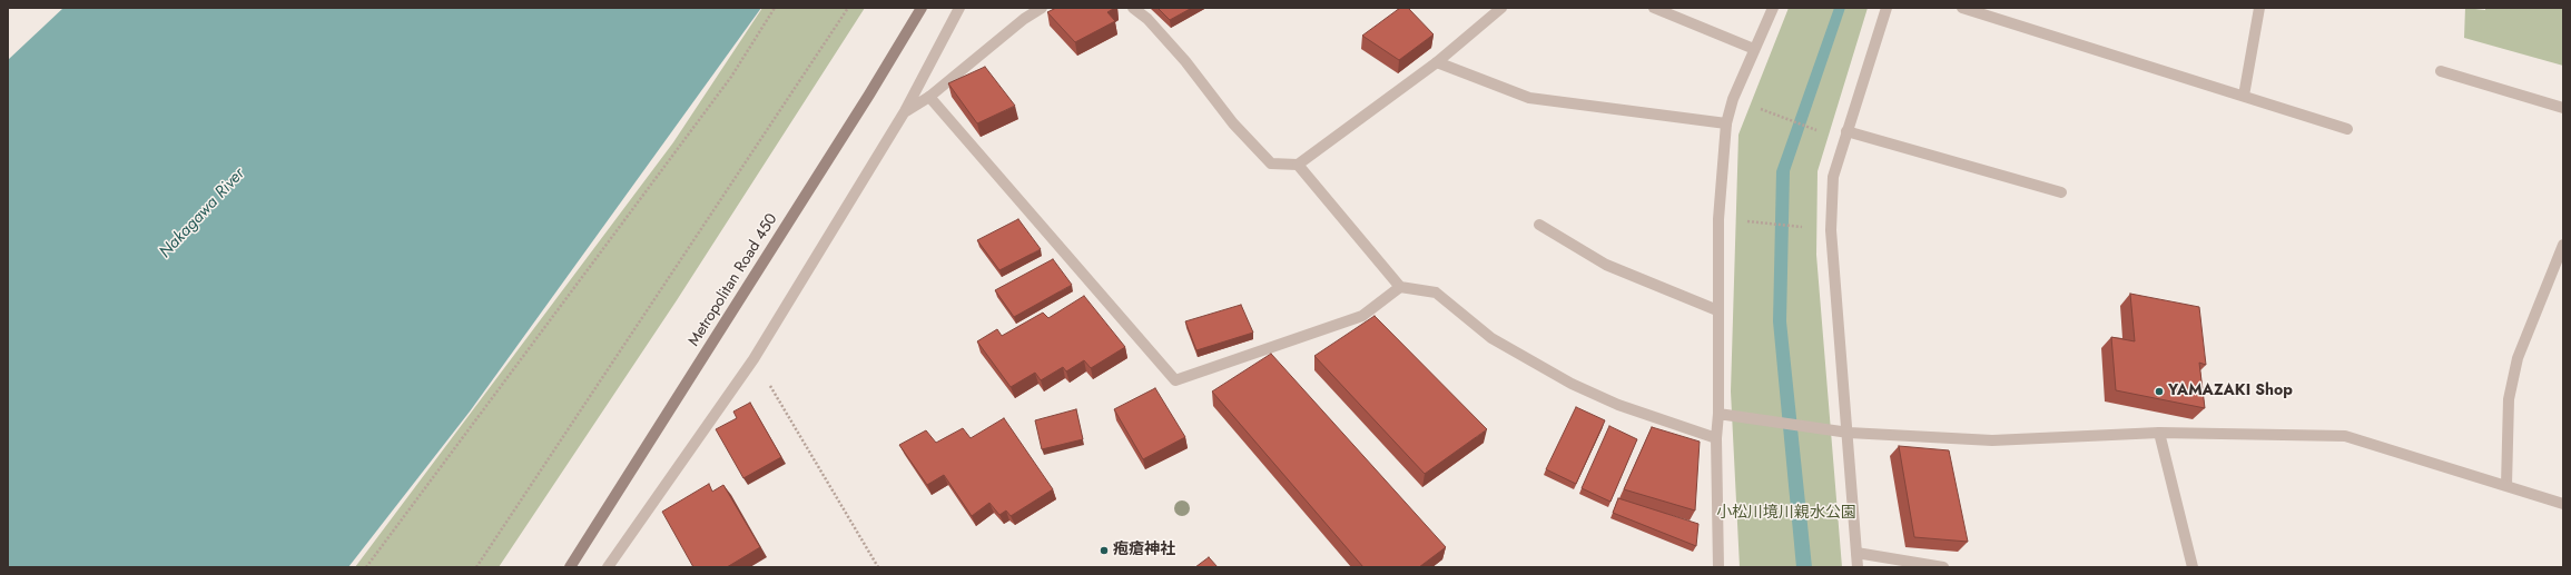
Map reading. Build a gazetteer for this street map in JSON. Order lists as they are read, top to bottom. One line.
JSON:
{"streets":{"main road":["Metropolitan Road 450"]},"water":["Nakagawa River"],"parks":["小松川境川親水公園"],"places":["YAMAZAKI Shop","疱瘡神社"]}
